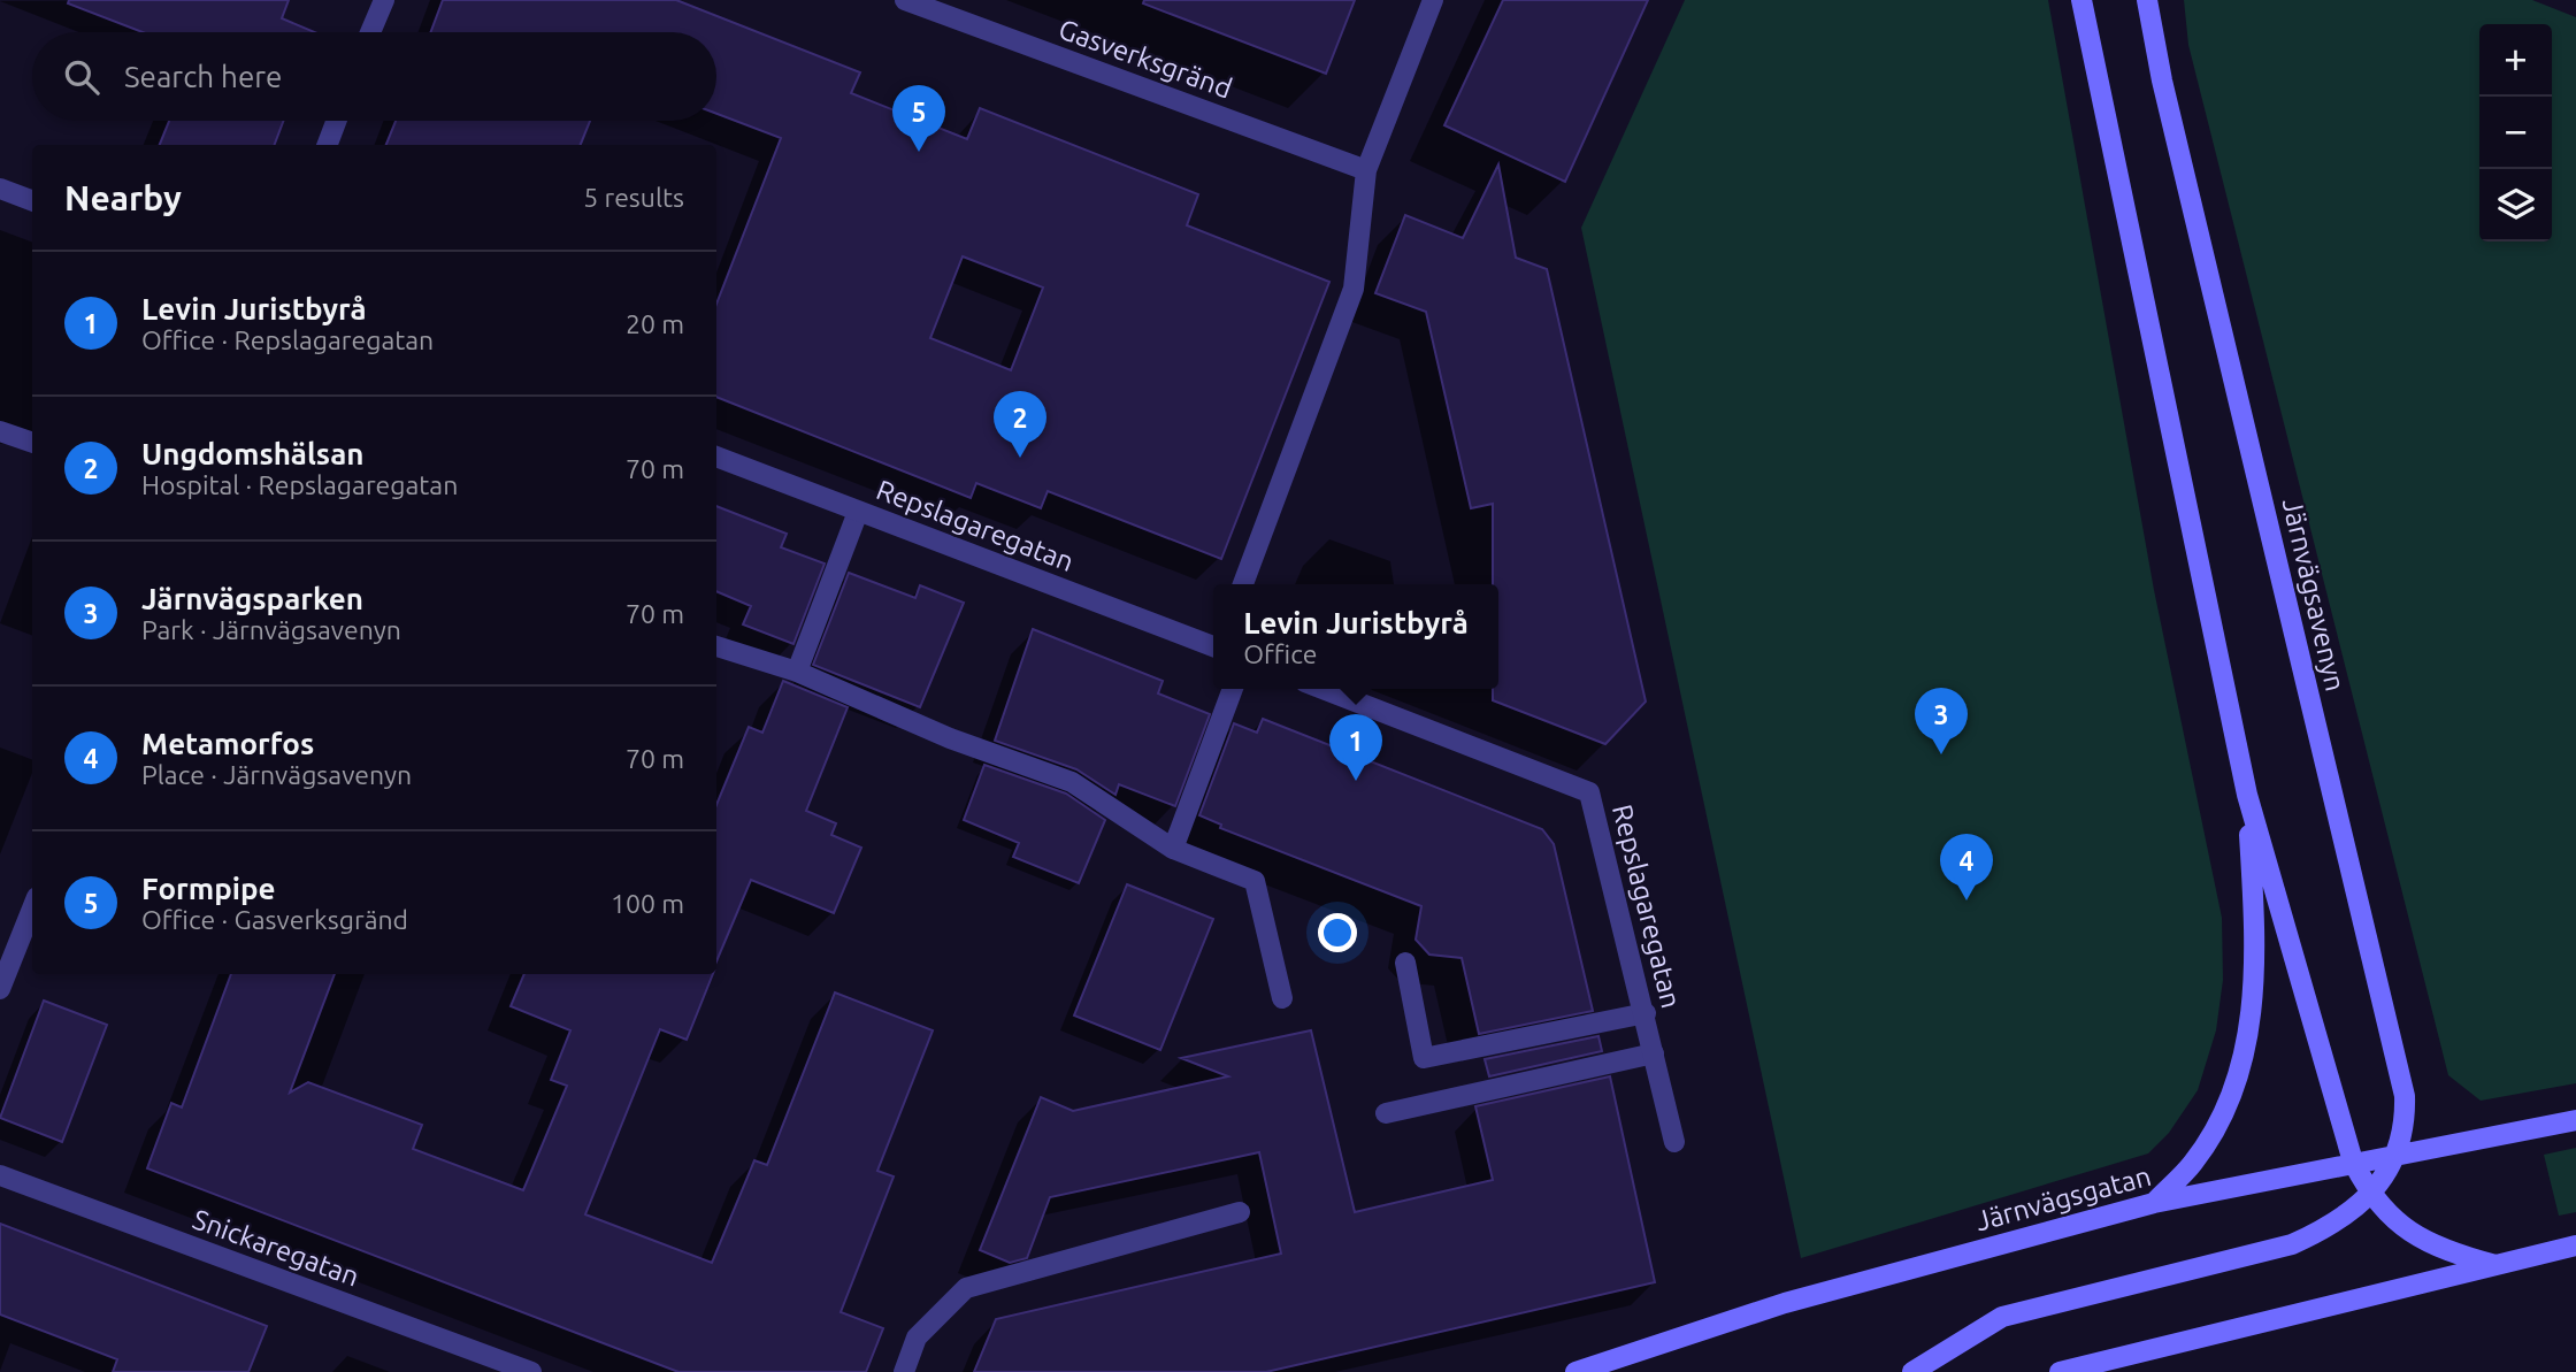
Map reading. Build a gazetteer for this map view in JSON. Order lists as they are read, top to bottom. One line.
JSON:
{"streets":{"main road":["Järnvägsavenyn","Järnvägsgatan"],"street":["Gasverksgränd","Repslagaregatan","Snickaregatan"]},"crossings":[["Järnvägsavenyn","Järnvägsgatan"]],"page":{"map_buttons":["+","−"],"search":"Search here","pins":["5","2","3","1","4"],"heading":["Nearby","5 results"],"list":[{"mark":"1","name":"Levin Juristbyrå","note":"Office · Repslagaregatan","value":"20 m"},{"mark":"2","name":"Ungdomshälsan","note":"Hospital · Repslagaregatan","value":"70 m"},{"mark":"3","name":"Järnvägsparken","note":"Park · Järnvägsavenyn","value":"70 m"},{"mark":"4","name":"Metamorfos","note":"Place · Järnvägsavenyn","value":"70 m"},{"mark":"5","name":"Formpipe","note":"Office · Gasverksgränd","value":"100 m"}],"popup":["Levin Juristbyrå","Office"]}}
